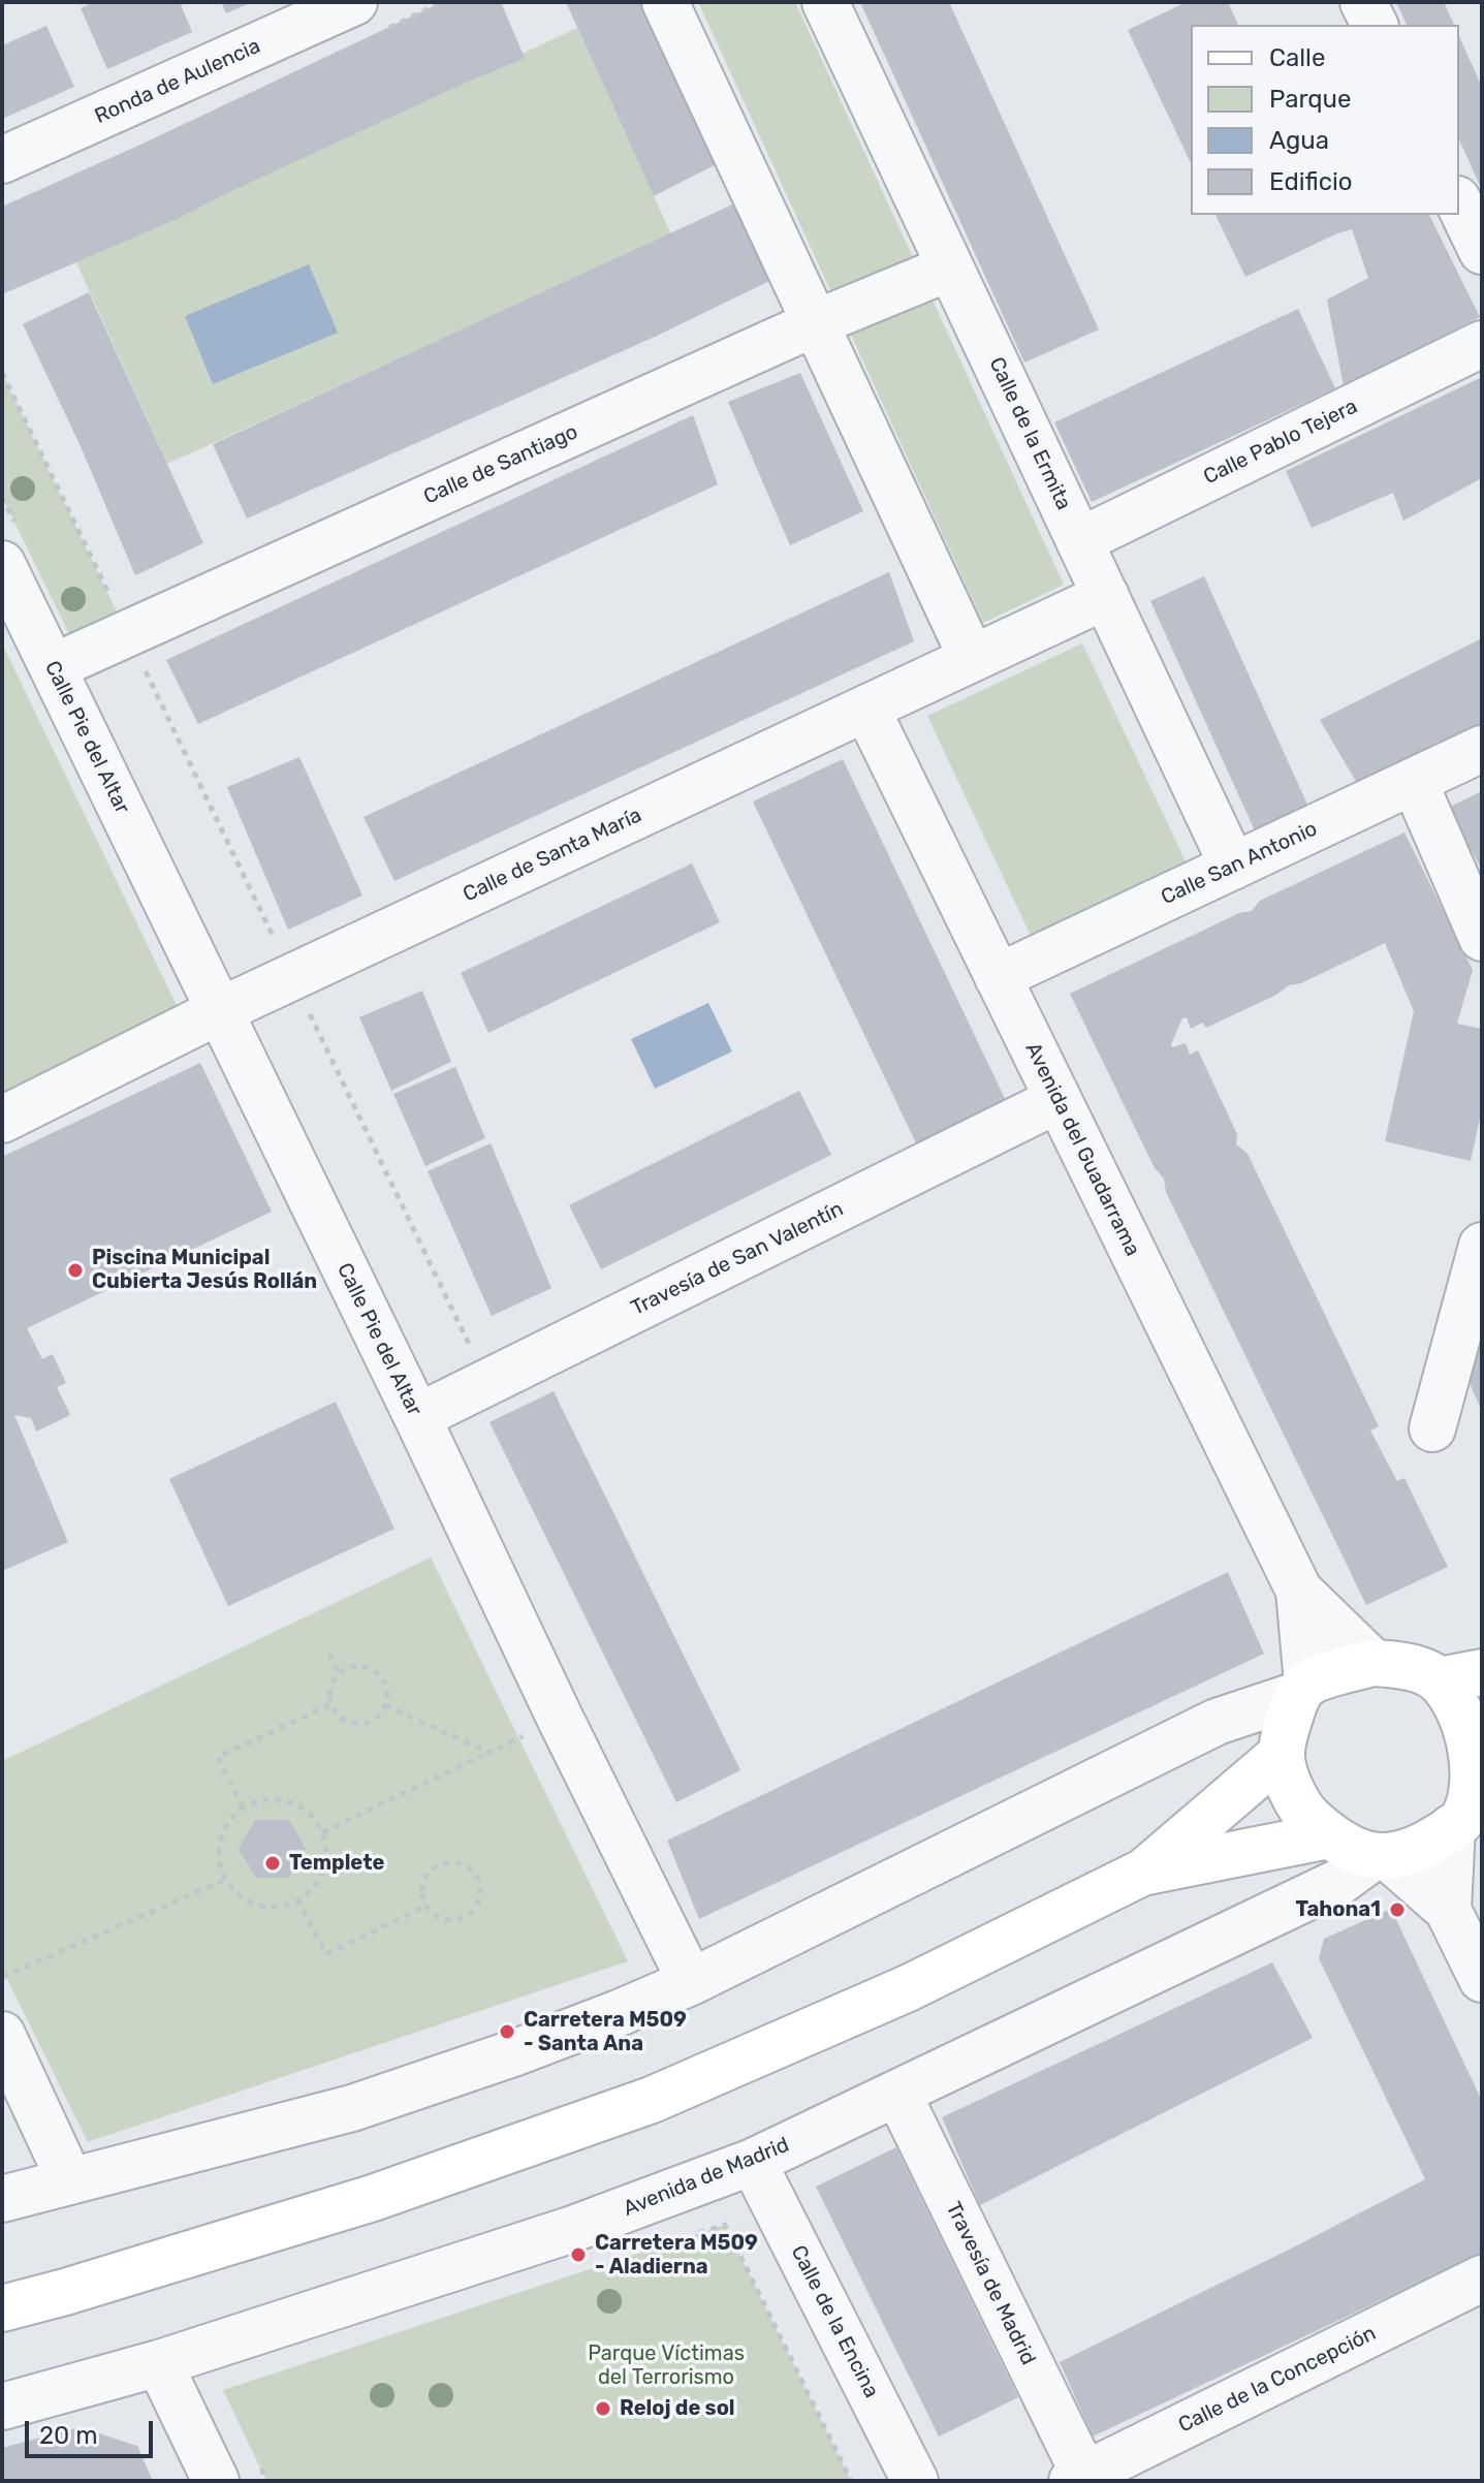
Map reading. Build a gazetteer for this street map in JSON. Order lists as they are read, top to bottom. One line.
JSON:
{"streets":{"street":["Ronda de Aulencia","Calle de la Ermita","Calle Pablo Tejera","Calle de Santiago","Calle Pie del Altar","Calle de Santa María","Calle San Antonio","Avenida del Guadarrama","Travesía de San Valentín","Avenida de Madrid","Travesía de Madrid","Calle de la Encina","Calle de la Concepción"]},"crossings":[["Calle de la Ermita","Calle Pablo Tejera"],["Calle de la Ermita","Calle de Santiago"],["Calle de la Ermita","Calle de Santa María"],["Calle de la Ermita","Calle San Antonio"],["Calle de Santiago","Calle Pie del Altar"],["Calle Pie del Altar","Calle de Santa María"],["Calle Pie del Altar","Travesía de San Valentín"],["Calle de Santa María","Avenida del Guadarrama"],["Calle San Antonio","Avenida del Guadarrama"],["Avenida del Guadarrama","Travesía de San Valentín"],["Avenida del Guadarrama","Avenida de Madrid"],["Avenida de Madrid","Travesía de Madrid"],["Avenida de Madrid","Calle de la Encina"],["Travesía de Madrid","Calle de la Concepción"]],"parks":["Parque Víctimas del Terrorismo"],"places":["Piscina Municipal Cubierta Jesús Rollán","Templete","Tahona1","Carretera M509 - Santa Ana","Carretera M509 - Aladierna","Reloj de sol"],"legend":["Calle","Parque","Agua","Edificio"],"scale_bar":"20 m"}
